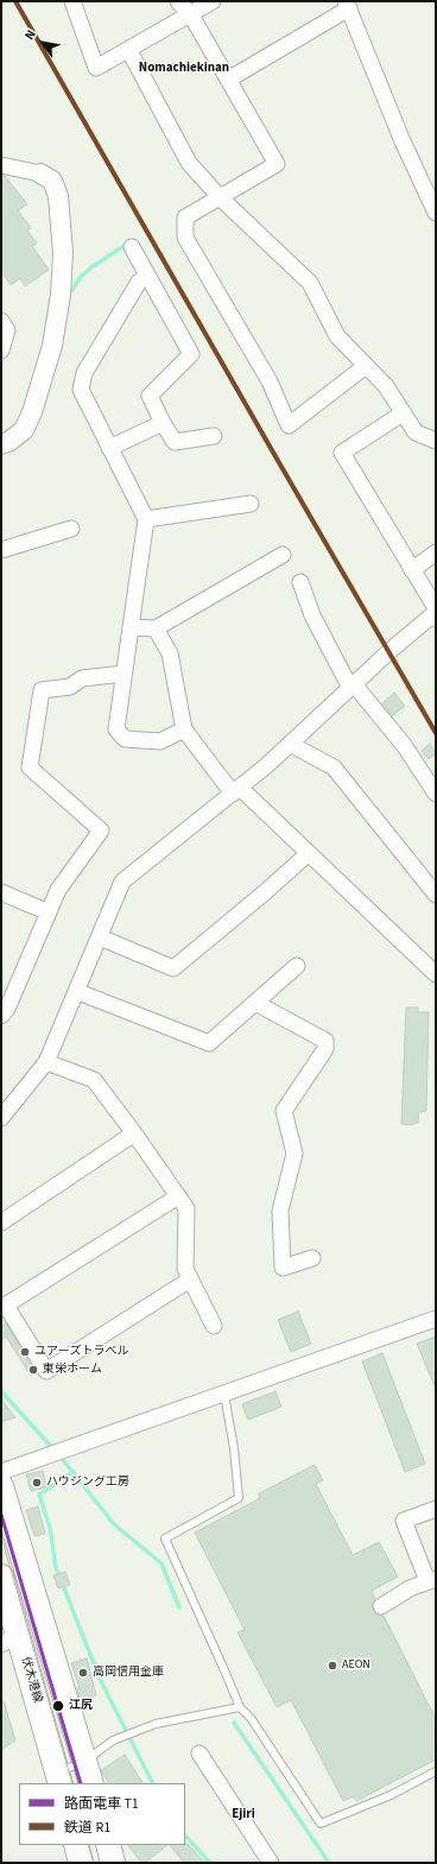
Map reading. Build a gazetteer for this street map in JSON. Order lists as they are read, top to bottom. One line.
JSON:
{"streets":{"main road":["伏木港線"]},"districts":["Nomachiekinan","Ejiri"],"places":["ユアーズトラベル","東栄ホーム","ハウジング工房","AEON","高岡信用金庫","江尻"],"lines":["rail line R1","tram line T1"],"legend":["路面電車 T1","鉄道 R1"],"north":"top left"}
